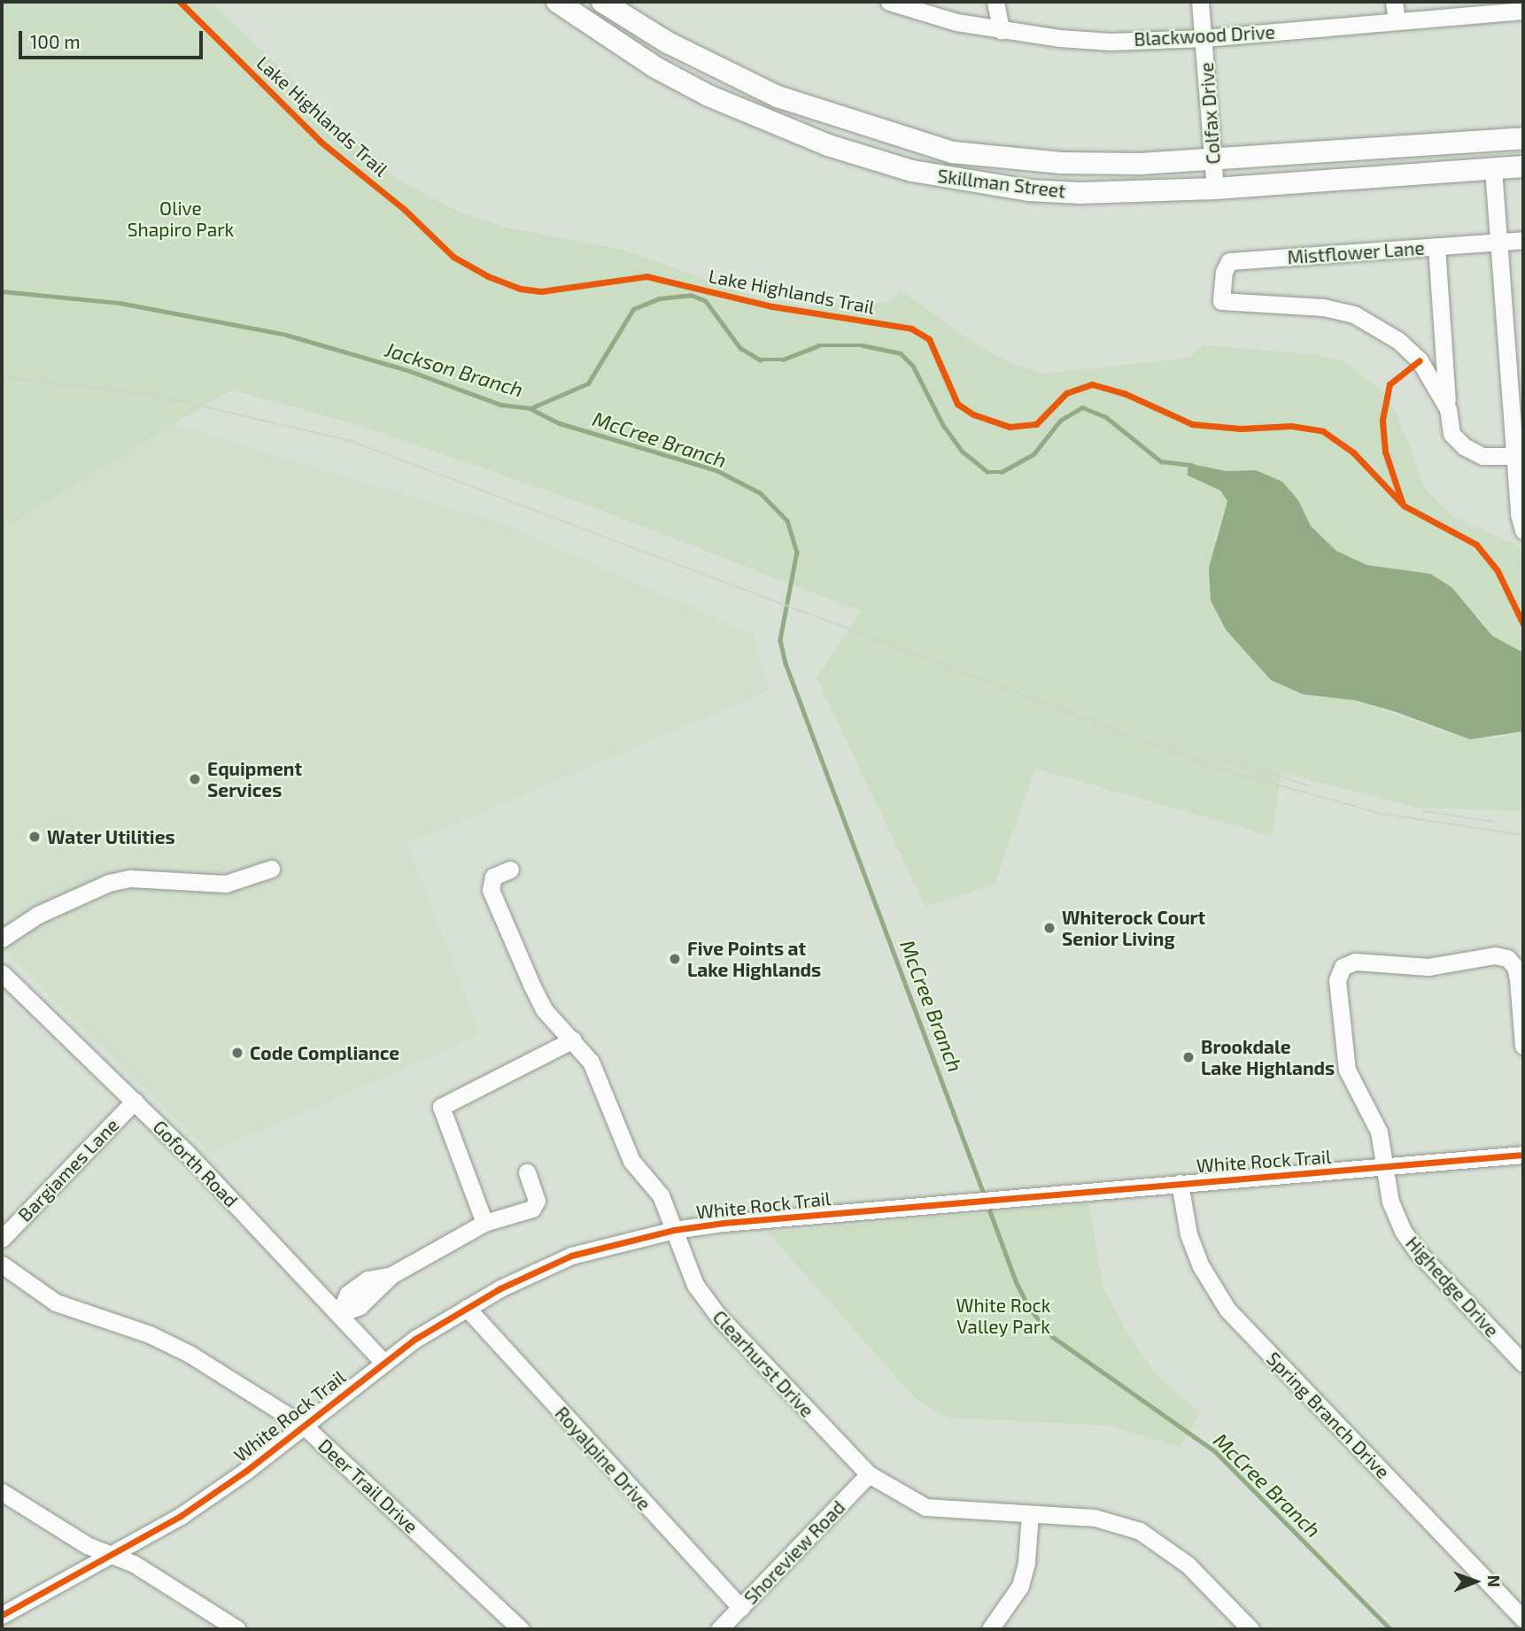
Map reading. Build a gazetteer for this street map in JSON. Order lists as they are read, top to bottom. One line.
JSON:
{"streets":{"main road":["Skillman Street"],"street":["Blackwood Drive","Colfax Drive","Mistflower Lane","White Rock Trail","Goforth Road","Bargiames Lane","Highedge Drive","Clearhurst Drive","Spring Branch Drive","Royalpine Drive","Deer Trail Drive","Shoreview Road"],"cycle path":["Lake Highlands Trail"]},"crossings":[["Blackwood Drive","Colfax Drive"],["Colfax Drive","Skillman Street"],["White Rock Trail","Goforth Road"],["White Rock Trail","Highedge Drive"],["White Rock Trail","Clearhurst Drive"],["White Rock Trail","Spring Branch Drive"],["White Rock Trail","Royalpine Drive"],["White Rock Trail","Deer Trail Drive"],["Goforth Road","Bargiames Lane"],["Clearhurst Drive","Shoreview Road"],["Royalpine Drive","Shoreview Road"]],"water":["Jackson Branch","McCree Branch"],"parks":["Olive Shapiro Park","White Rock Valley Park"],"places":["Equipment Services","Water Utilities","Whiterock Court Senior Living","Five Points at Lake Highlands","Code Compliance","Brookdale Lake Highlands"],"scale_bar":"100 m","north":"right"}
